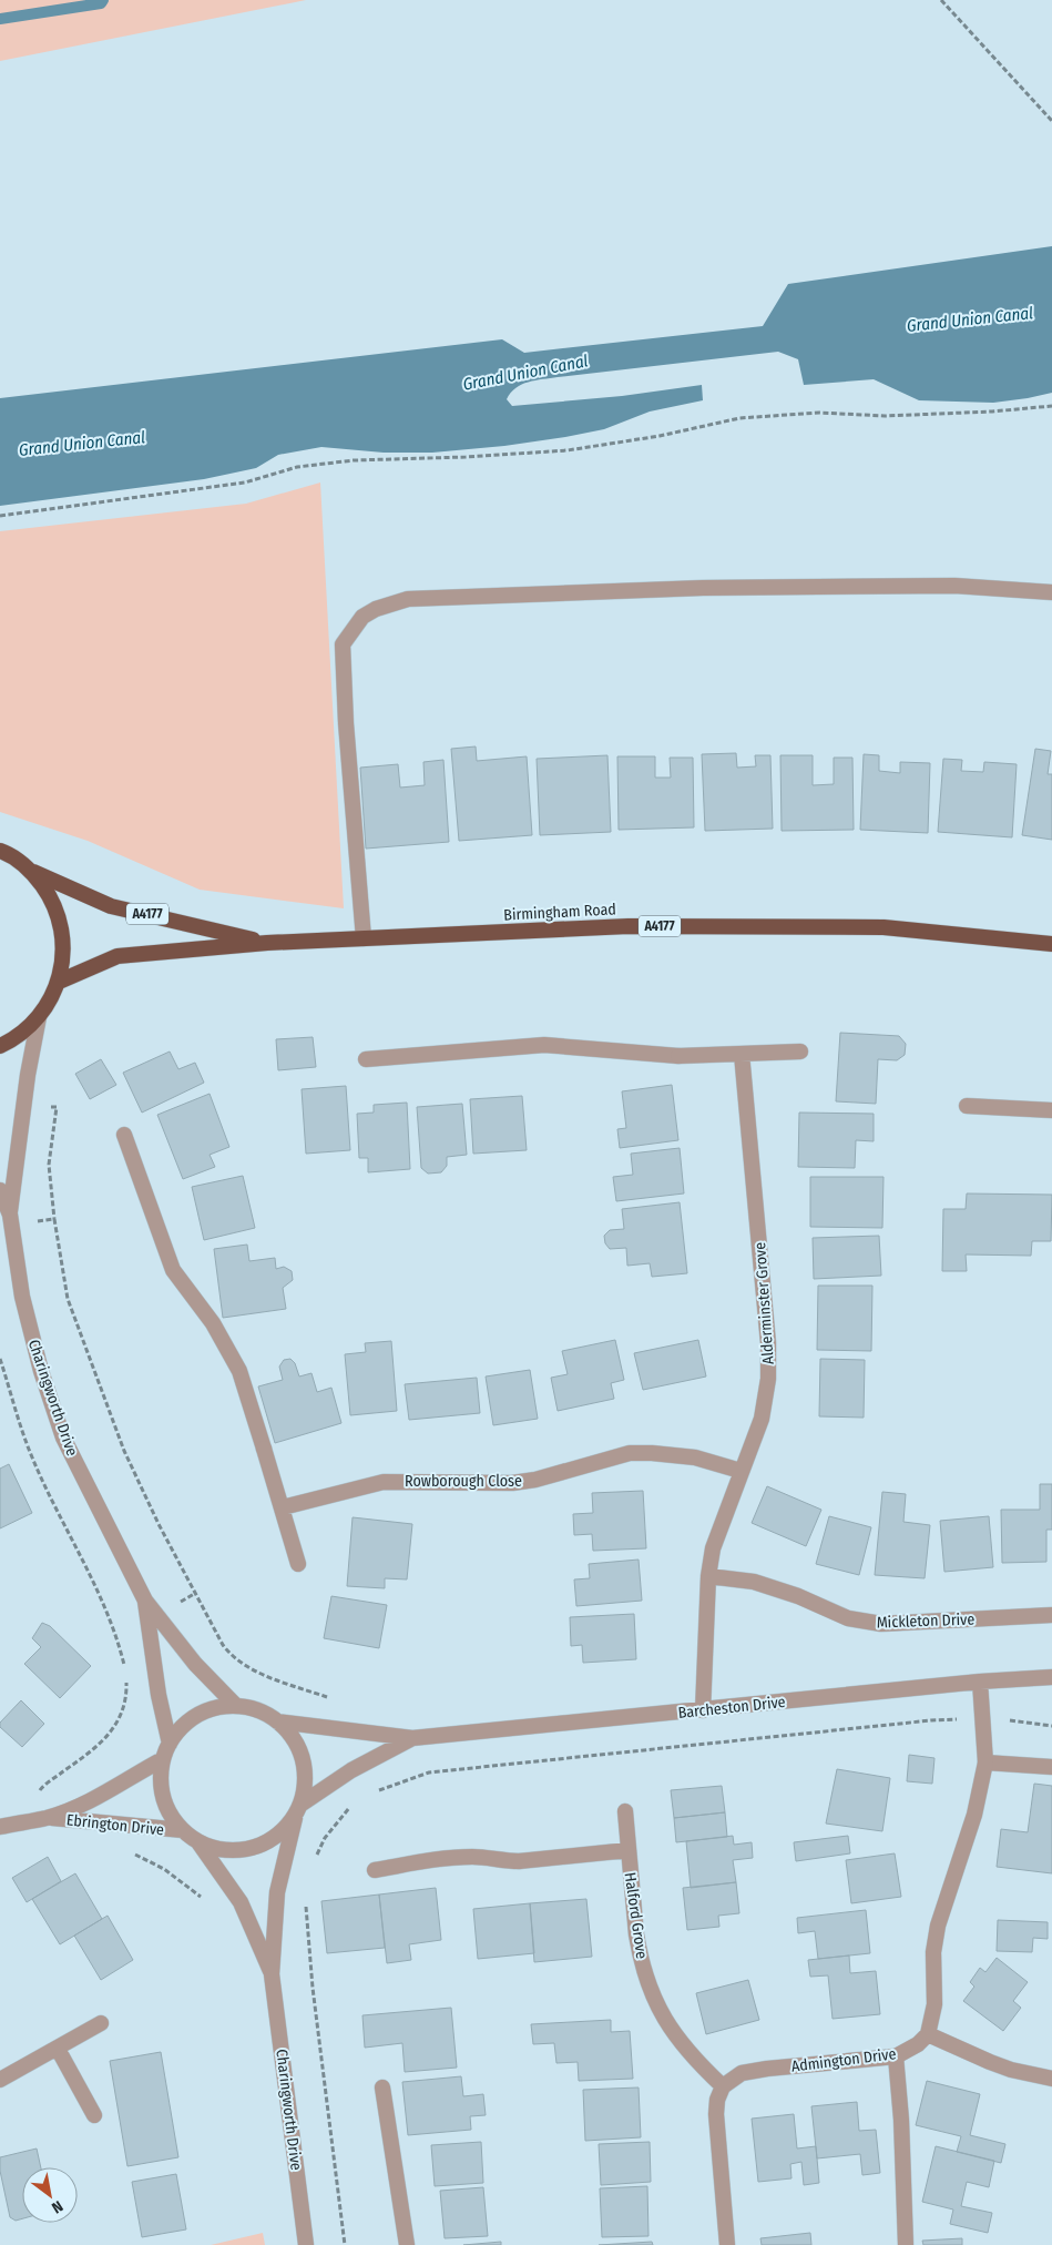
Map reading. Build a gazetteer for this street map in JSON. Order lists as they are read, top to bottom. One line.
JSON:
{"streets":{"highway":["Birmingham Road","A4177"],"street":["Alderminster Grove","Charingworth Drive","Rowborough Close","Mickleton Drive","Barcheston Drive","Ebrington Drive","Halford Grove","Admington Drive"]},"crossings":[["Birmingham Road","Charingworth Drive"],["Alderminster Grove","Rowborough Close"],["Alderminster Grove","Mickleton Drive"],["Alderminster Grove","Barcheston Drive"],["Charingworth Drive","Barcheston Drive"],["Charingworth Drive","Ebrington Drive"],["Barcheston Drive","Ebrington Drive"],["Halford Grove","Admington Drive"]],"water":["Grand Union Canal"],"north":"bottom right"}
